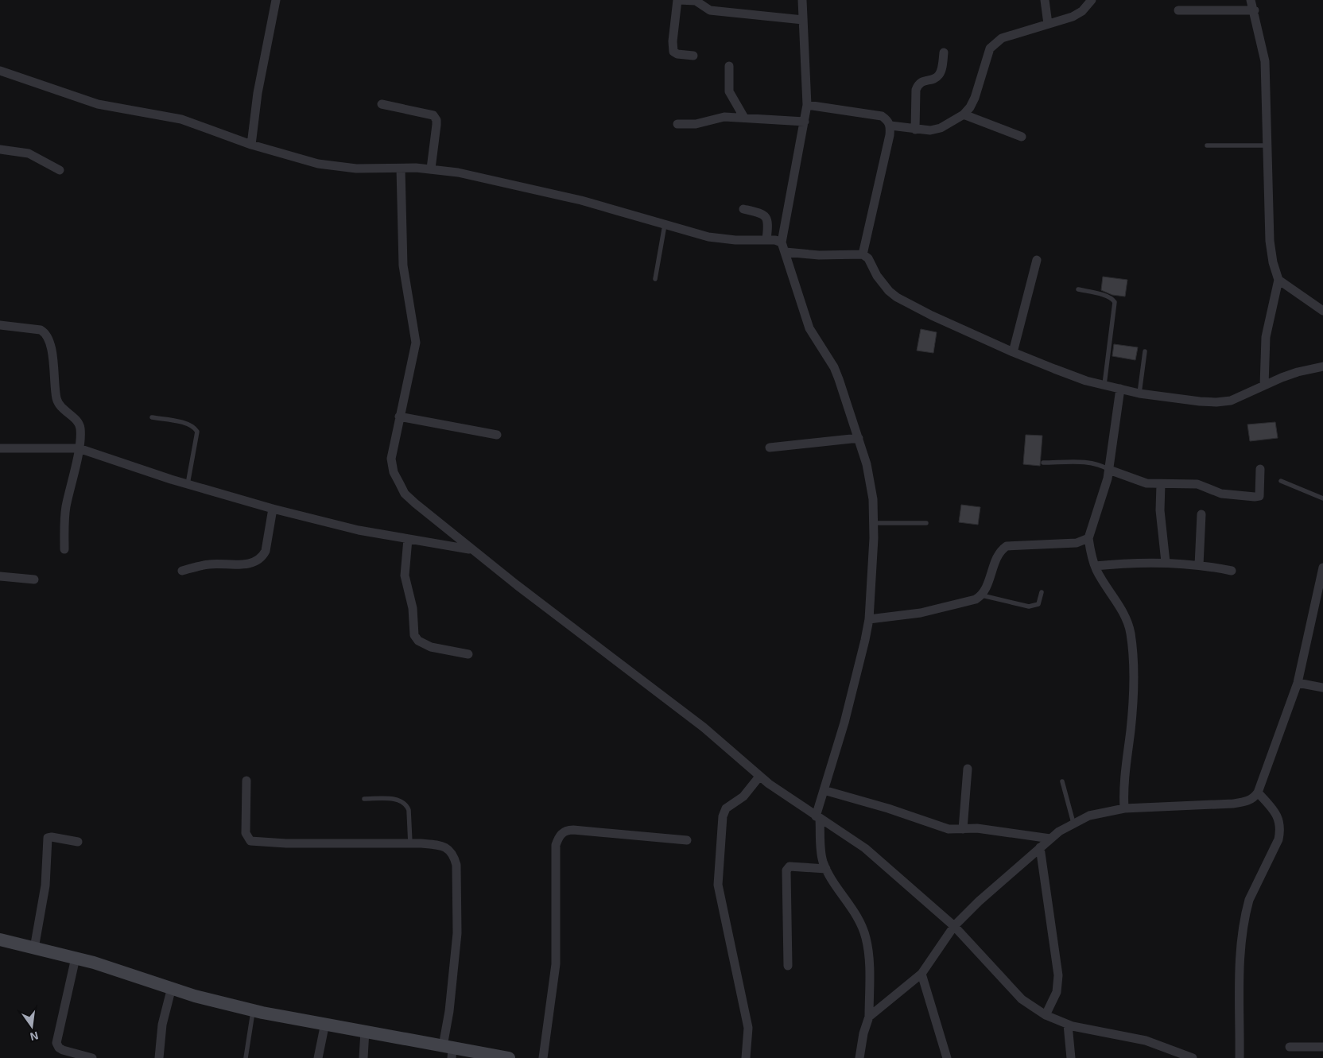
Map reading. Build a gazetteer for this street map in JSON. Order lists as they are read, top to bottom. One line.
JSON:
{"north":"bottom"}
